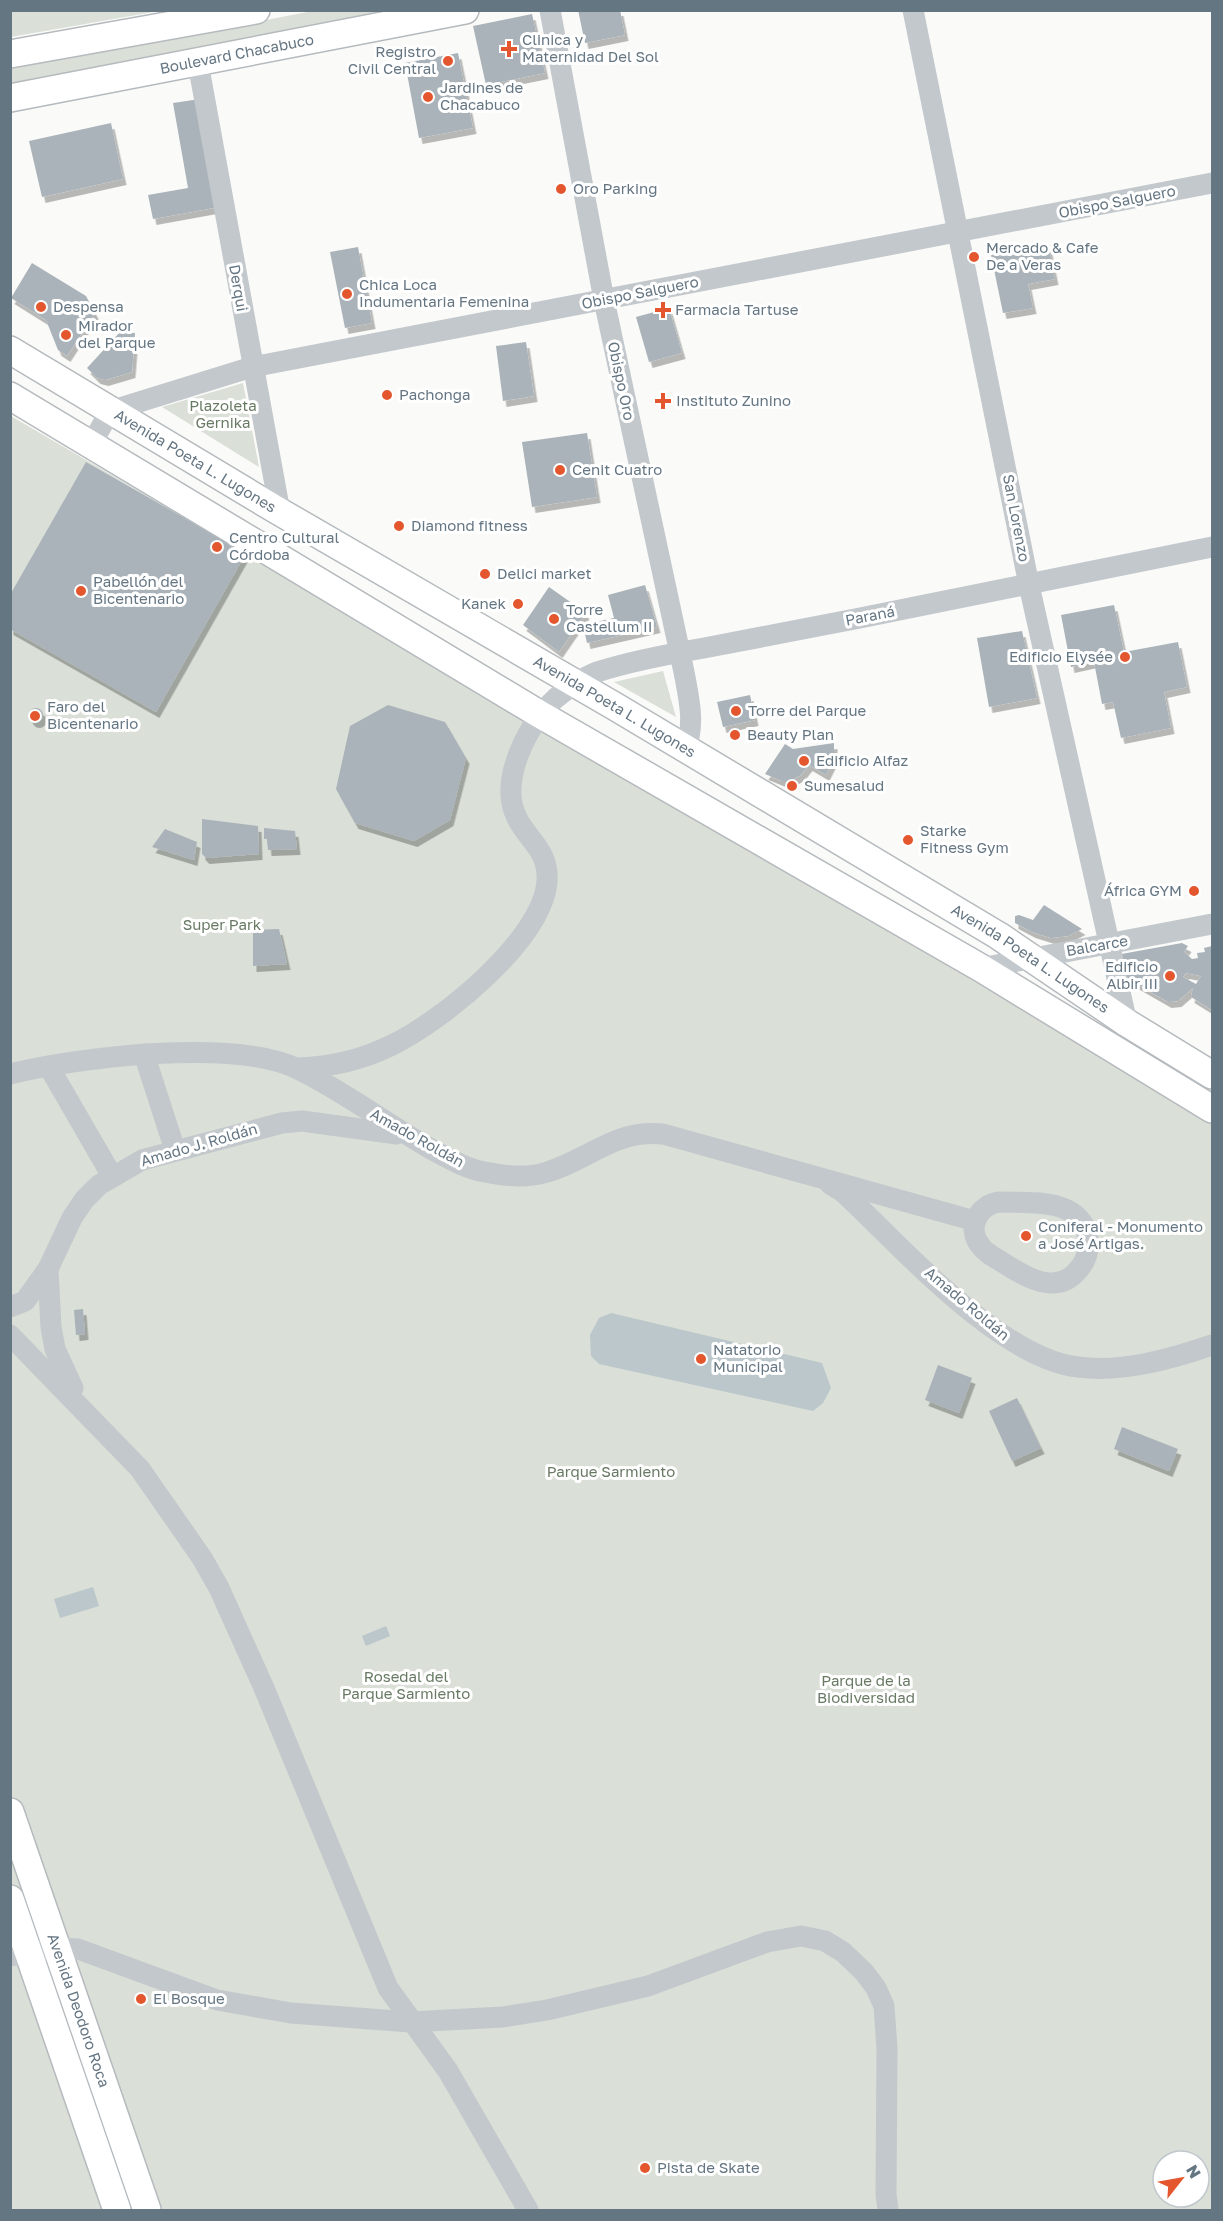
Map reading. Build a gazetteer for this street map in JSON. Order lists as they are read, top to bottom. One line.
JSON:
{"streets":{"main road":["Boulevard Chacabuco","Avenida Poeta L. Lugones","Avenida Deodoro Roca"],"street":["Obispo Salguero","Derqui","Obispo Oro","San Lorenzo","Paraná","Balcarce","Amado Roldán","Amado J. Roldán"]},"crossings":[["Boulevard Chacabuco","Derqui"],["Obispo Salguero","Derqui"],["Obispo Salguero","Obispo Oro"],["Obispo Salguero","Avenida Poeta L. Lugones"],["Obispo Salguero","San Lorenzo"],["Derqui","Avenida Poeta L. Lugones"],["Obispo Oro","Avenida Poeta L. Lugones"],["Obispo Oro","Paraná"],["Avenida Poeta L. Lugones","San Lorenzo"],["Avenida Poeta L. Lugones","Paraná"],["Avenida Poeta L. Lugones","Balcarce"],["San Lorenzo","Paraná"],["San Lorenzo","Balcarce"],["Paraná","Amado Roldán"],["Amado Roldán","Amado J. Roldán"]],"parks":["Plazoleta Gernika","Super Park","Parque Sarmiento","Rosedal del Parque Sarmiento","Parque de la Biodiversidad"],"places":{"health":["Clinica y Maternidad Del Sol","Farmacia Tartuse","Instituto Zunino"],"other":["Registro Civil Central","Jardines de Chacabuco","Oro Parking","Mercado & Cafe De a Veras","Chica Loca Indumentaria Femenina","Despensa","Mirador del Parque","Pachonga","Cenit Cuatro","Diamond fitness","Centro Cultural Córdoba","Delici market","Pabellón del Bicentenario","Kanek","Torre Castellum II","Edificio Elysée","Torre del Parque","Faro del Bicentenario","Beauty Plan","Edificio Alfaz","Sumesalud","Starke Fitness Gym","África GYM","Edificio Albir III","Coniferal - Monumento a José Artigas.","Natatorio Municipal","El Bosque","Pista de Skate"]},"north":"top right"}
